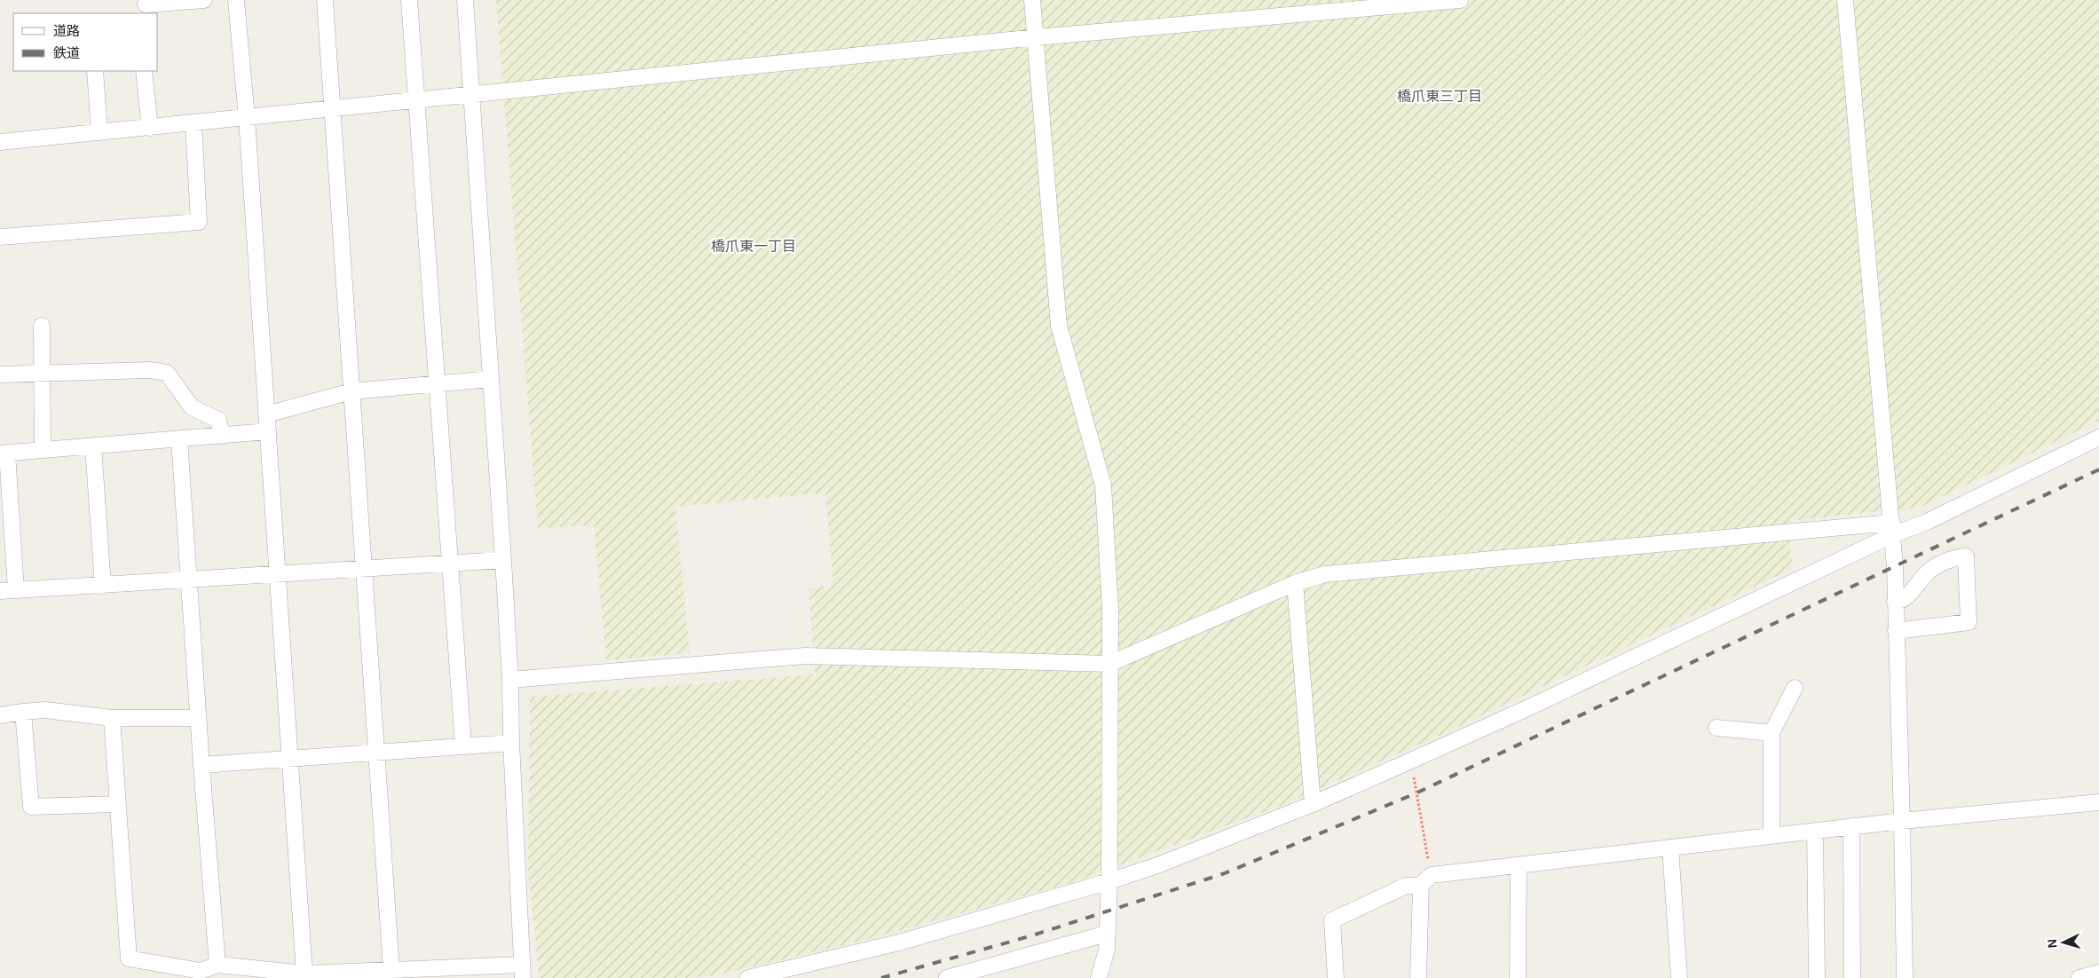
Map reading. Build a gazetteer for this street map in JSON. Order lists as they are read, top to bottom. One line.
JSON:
{"districts":["橋爪東三丁目","橋爪東一丁目"],"legend":["道路","鉄道"],"north":"left"}
